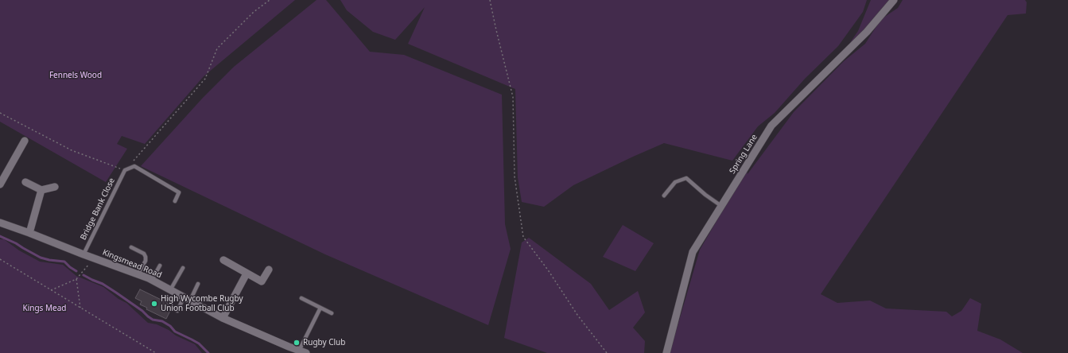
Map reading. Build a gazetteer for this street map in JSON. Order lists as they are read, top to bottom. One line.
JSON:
{"streets":{"street":["Spring Lane","Kingsmead Road"],"lane":["Bridge Bank Close"]},"crossings":[["Bridge Bank Close","Kingsmead Road"]],"parks":["Fennels Wood","Kings Mead"],"places":["High Wycombe Rugby Union Football Club","Rugby Club"]}
